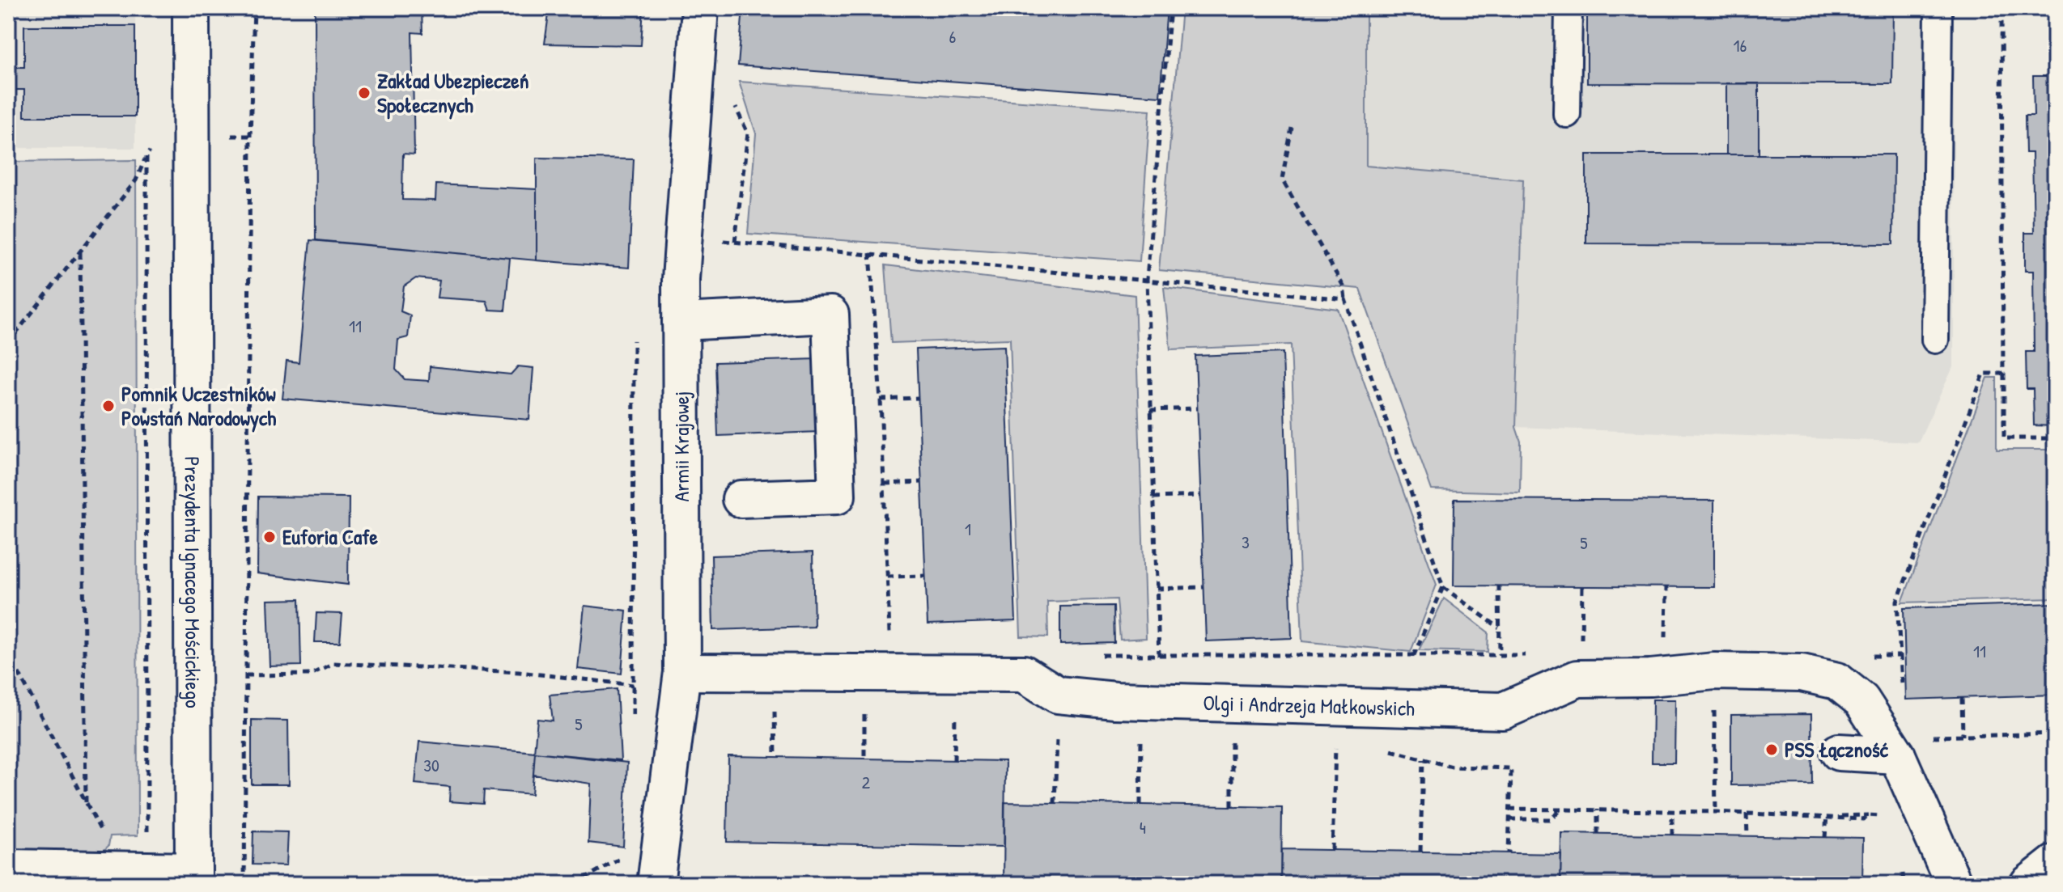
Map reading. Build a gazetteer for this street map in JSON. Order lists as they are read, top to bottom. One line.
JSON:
{"streets":{"street":["Armii Krajowej","Prezydenta Ignacego Mościckiego","Olgi i Andrzeja Małkowskich"]},"crossings":[["Armii Krajowej","Olgi i Andrzeja Małkowskich"]],"places":["Zakład Ubezpieczeń Społecznych","Pomnik Uczestników Powstań Narodowych","Euforia Cafe","PSS Łączność"],"house_numbers":["6","16","11","1","3","5","11","5","30","2","4"]}
